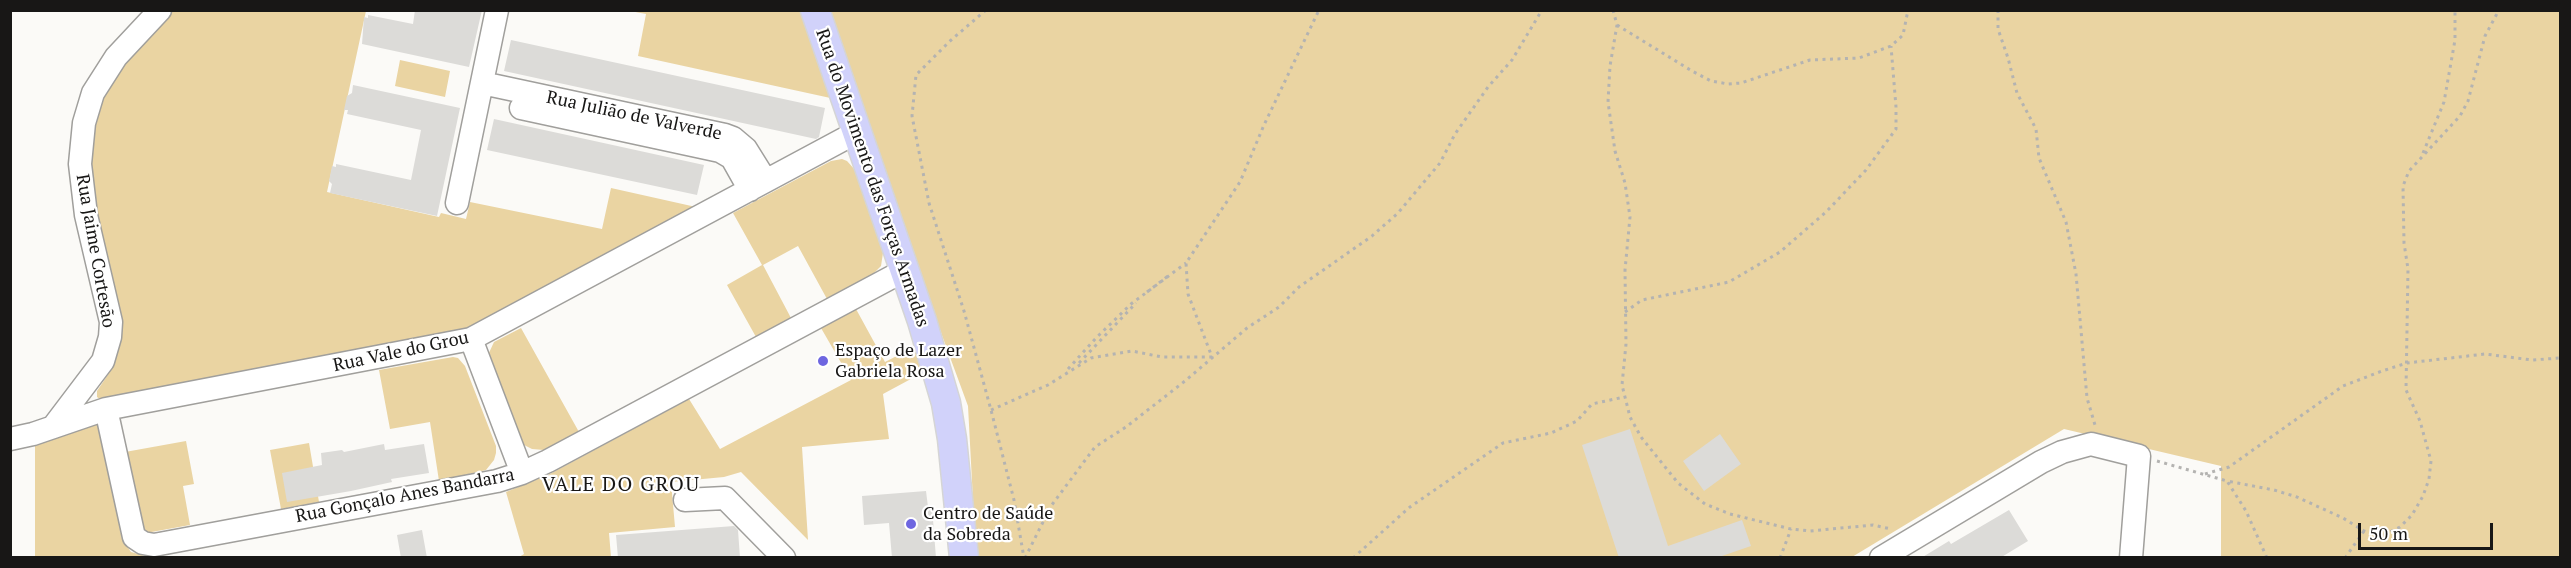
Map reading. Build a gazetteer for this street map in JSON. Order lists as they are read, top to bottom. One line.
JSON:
{"streets":{"main road":["Rua do Movimento das Forças Armadas"],"street":["Rua Julião de Valverde","Rua Jaime Cortesão","Rua Vale do Grou","Rua Gonçalo Anes Bandarra"]},"crossings":[["Rua Julião de Valverde","Rua Vale do Grou"],["Rua do Movimento das Forças Armadas","Rua Vale do Grou"],["Rua do Movimento das Forças Armadas","Rua Gonçalo Anes Bandarra"],["Rua Jaime Cortesão","Rua Vale do Grou"],["Rua Vale do Grou","Rua Gonçalo Anes Bandarra"]],"districts":["VALE DO GROU"],"places":["Espaço de Lazer Gabriela Rosa","Centro de Saúde da Sobreda"],"scale_bar":"50 m"}
